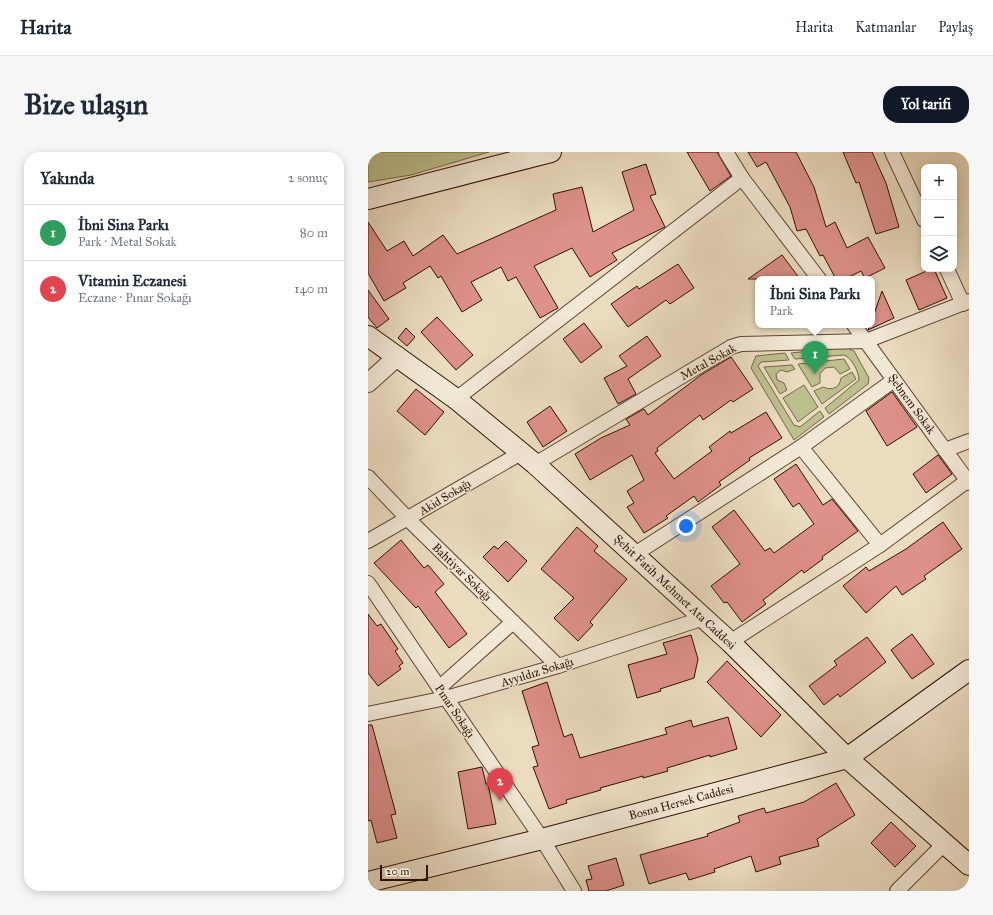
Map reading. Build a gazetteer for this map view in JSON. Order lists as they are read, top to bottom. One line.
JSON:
{"streets":{"main road":["Şehit Fatih Mehmet Ata Caddesi","Bosna Hersek Caddesi"],"street":["Metal Sokak","Şebnem Sokak","Akid Sokağı","Bahtiyar Sokağı","Ayyıldız Sokağı","Pınar Sokağı"]},"crossings":[["Metal Sokak","Şebnem Sokak"],["Metal Sokak","Akid Sokağı"],["Metal Sokak","Şehit Fatih Mehmet Ata Caddesi"],["Akid Sokağı","Bahtiyar Sokağı"],["Akid Sokağı","Şehit Fatih Mehmet Ata Caddesi"],["Bahtiyar Sokağı","Ayyıldız Sokağı"],["Şehit Fatih Mehmet Ata Caddesi","Ayyıldız Sokağı"],["Şehit Fatih Mehmet Ata Caddesi","Bosna Hersek Caddesi"],["Ayyıldız Sokağı","Pınar Sokağı"],["Pınar Sokağı","Bosna Hersek Caddesi"]],"scale_bar":"20 m","page":{"header":"Harita","nav":["Harita","Katmanlar","Paylaş"],"buttons":"Yol tarifi","title":"Bize ulaşın","heading":["Yakında","2 sonuç"],"map_buttons":["+","−"],"list":[{"mark":"1","name":"İbni Sina Parkı","note":"Park · Metal Sokak","value":"80 m"},{"mark":"2","name":"Vitamin Eczanesi","note":"Eczane · Pınar Sokağı","value":"140 m"}],"popup":["İbni Sina Parkı","Park"],"pins":["1","2"],"scale":"20 m"}}
